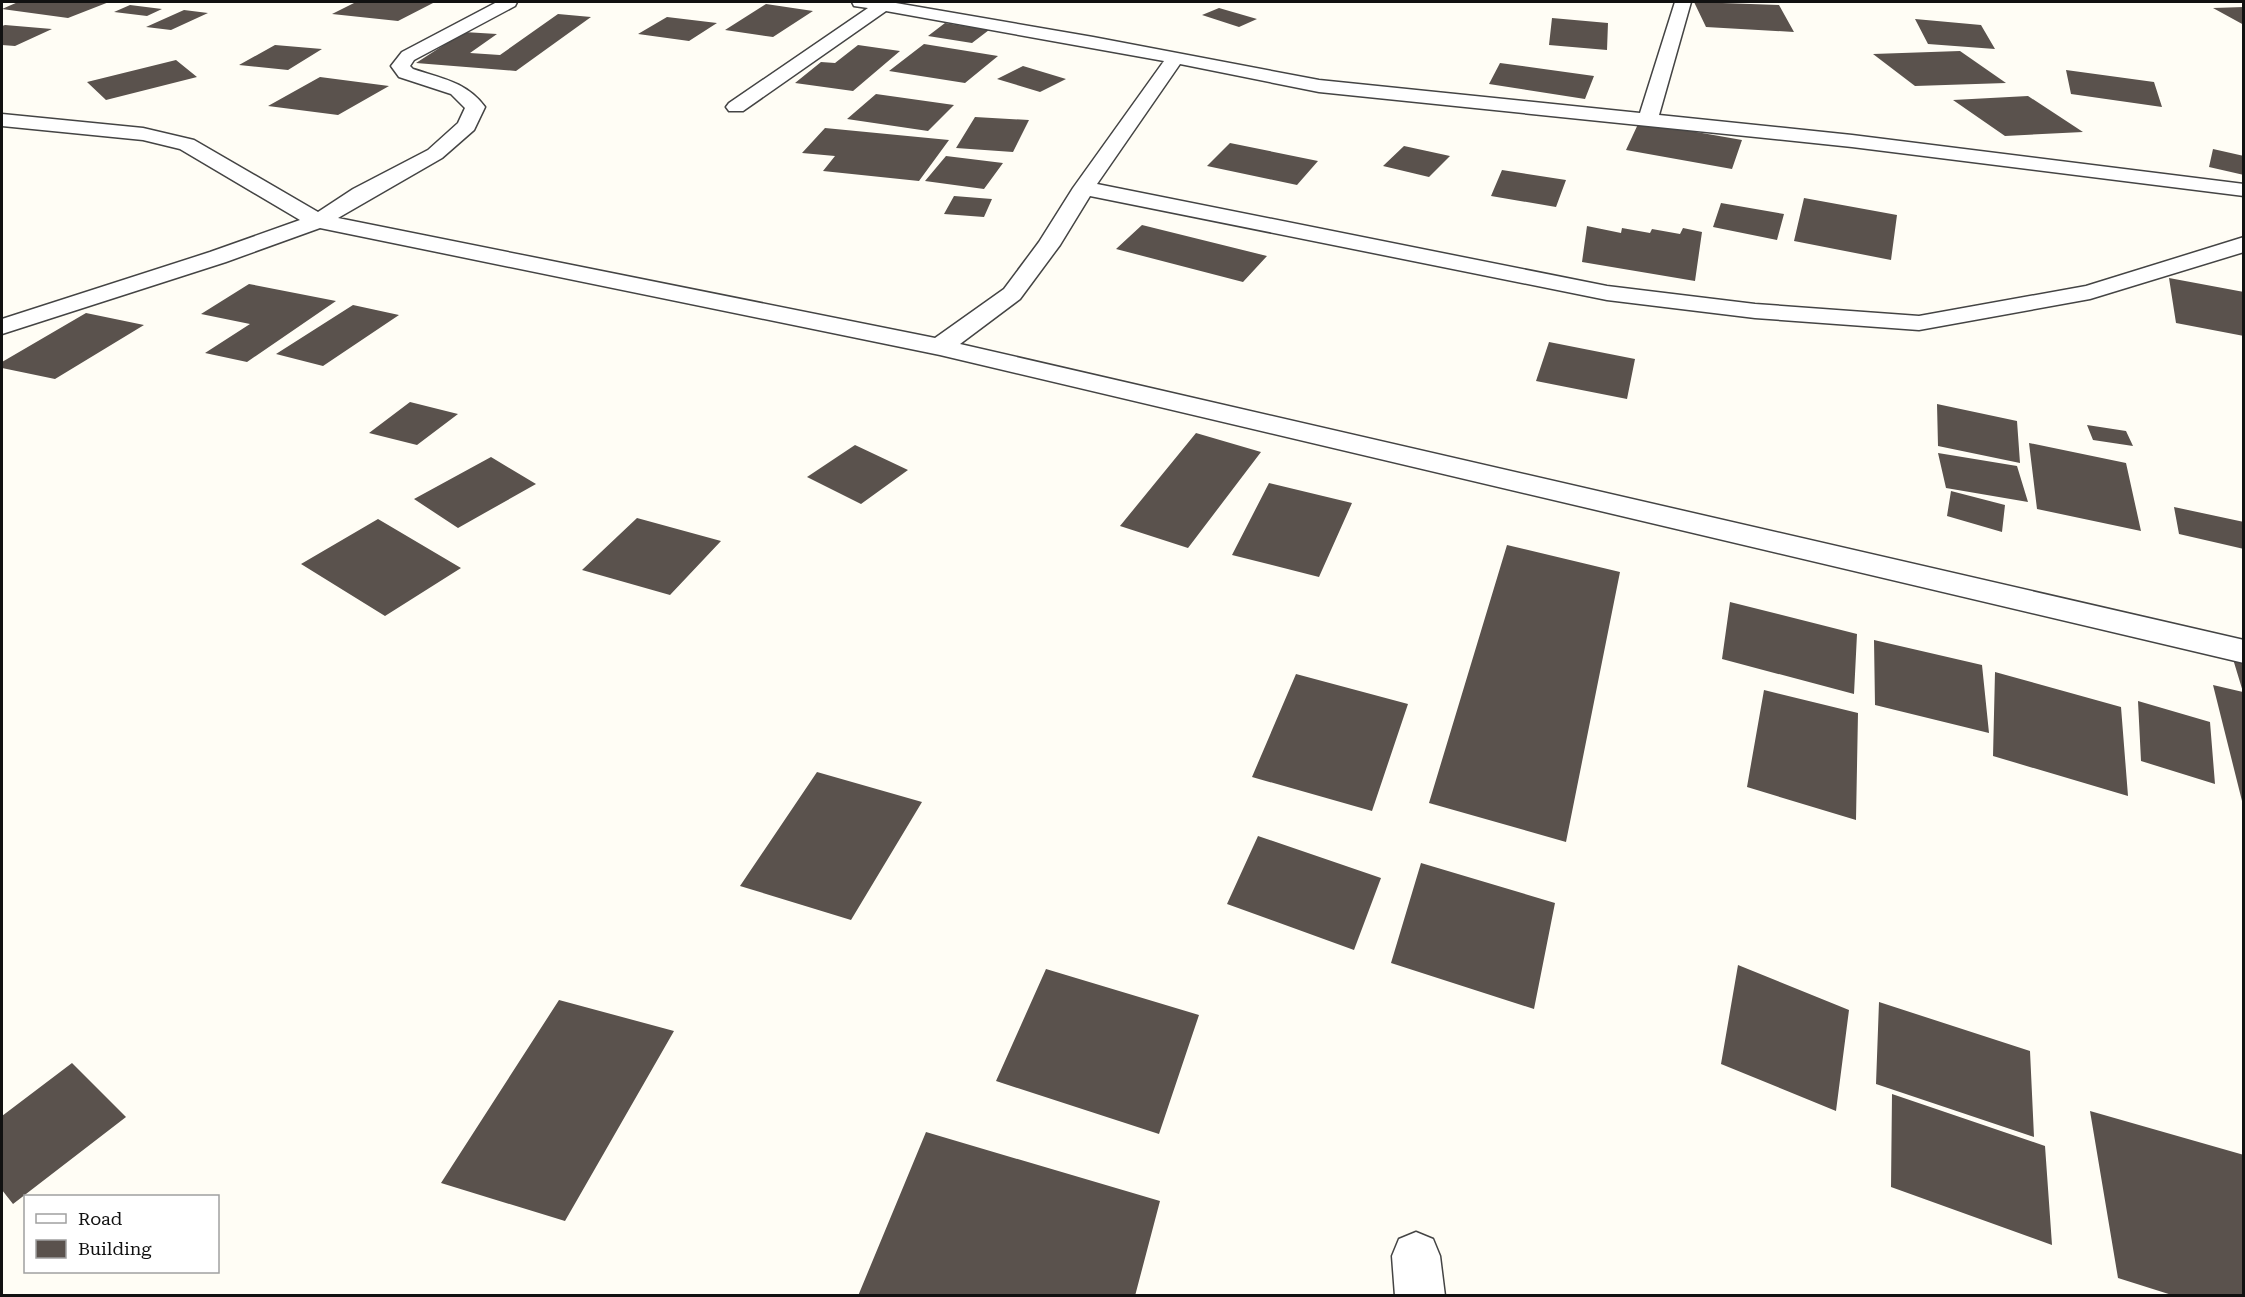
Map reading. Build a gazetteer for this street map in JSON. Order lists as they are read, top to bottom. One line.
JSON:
{"legend":["Road","Building"]}
